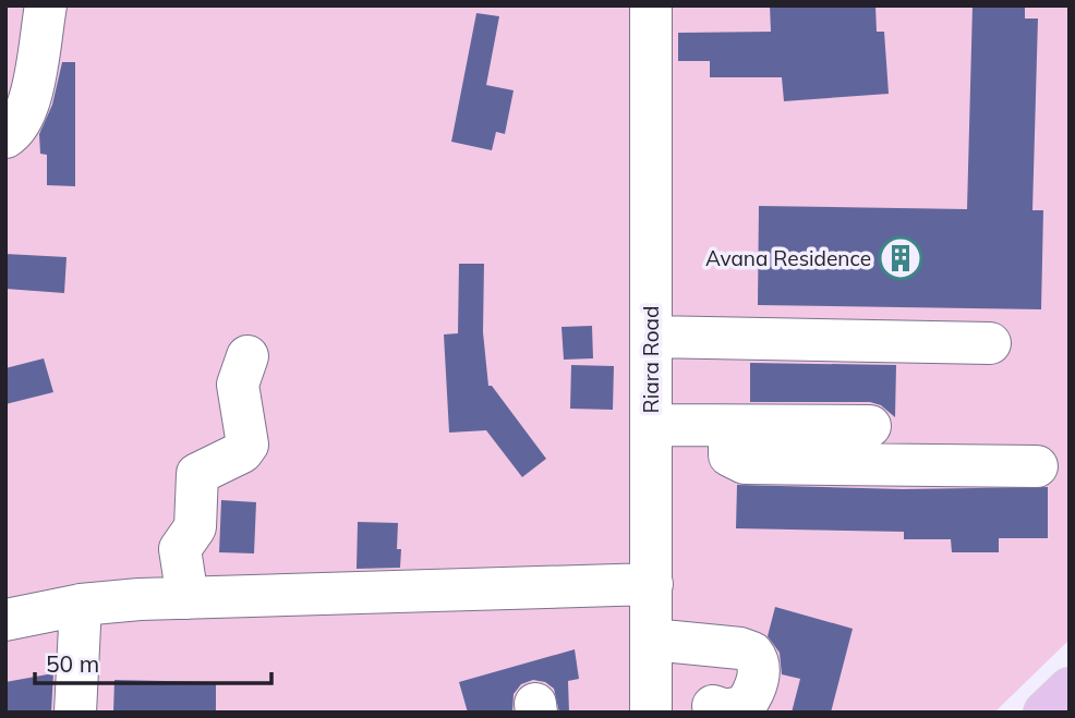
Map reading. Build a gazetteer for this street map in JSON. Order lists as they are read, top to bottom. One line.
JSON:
{"streets":{"street":["Riara Road"]},"places":{"building":["Avana Residence"]},"scale_bar":"50 m"}
